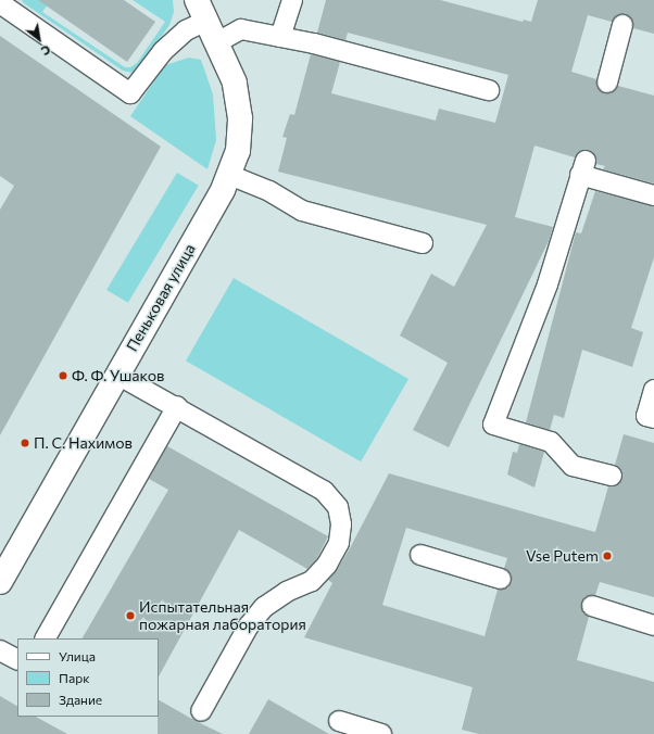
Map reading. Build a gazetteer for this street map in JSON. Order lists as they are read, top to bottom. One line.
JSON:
{"streets":{"street":["Пеньковая улица"]},"places":["Ф. Ф. Ушаков","П. С. Нахимов","Vse Putem","Испытательная пожарная лаборатория"],"legend":["Улица","Парк","Здание"],"north":"bottom right"}
